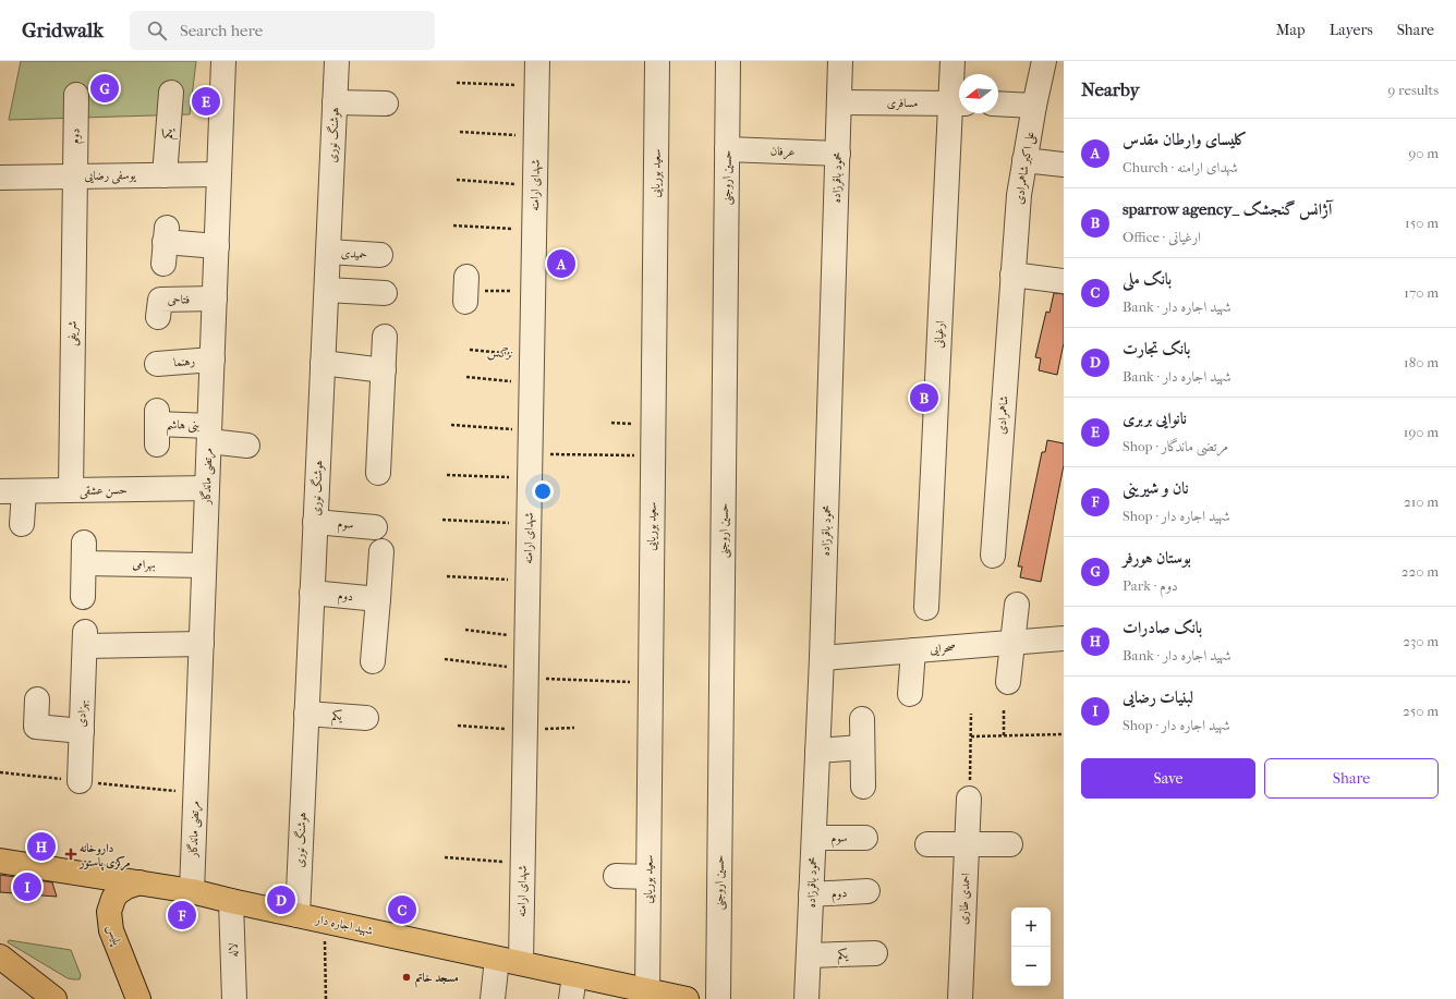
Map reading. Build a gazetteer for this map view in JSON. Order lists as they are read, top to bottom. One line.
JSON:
{"streets":{"main road":["شهید اجاره دار","پلیس"],"street":["مسافری","یکم","هوشنگ نوری","دوم","عرفان","علی اکبر شاهمرادی","سعید بوریایی","یوسفی رضایی","حسین اروجنی","محمود باقرزاده","شهدای ارامنه","حمیدی","فتاحی","شریفی","ارغیانی","رهنما","شاهمرادی","بنی هاشم","مرتضی ماندگار","حسن عشقی","سوم","بهرامی","صحرایی","بهزادی","احمدی طاری","لاله"],"path":["نرگس"]},"crossings":[["مسافری","محمود باقرزاده"],["مسافری","ارغیانی"],["یکم","هوشنگ نوری"],["یکم","یوسفی رضایی"],["یکم","محمود باقرزاده"],["هوشنگ نوری","دوم"],["هوشنگ نوری","حمیدی"],["هوشنگ نوری","سوم"],["هوشنگ نوری","شهید اجاره دار"],["دوم","یوسفی رضایی"],["دوم","محمود باقرزاده"],["دوم","شریفی"],["عرفان","حسین اروجنی"],["عرفان","محمود باقرزاده"],["علی اکبر شاهمرادی","شاهمرادی"],["سعید بوریایی","شهید اجاره دار"],["یوسفی رضایی","شریفی"],["یوسفی رضایی","مرتضی ماندگار"],["محمود باقرزاده","سوم"],["محمود باقرزاده","صحرایی"],["شهدای ارامنه","نرگس"],["شهدای ارامنه","شهید اجاره دار"],["فتاحی","مرتضی ماندگار"],["شریفی","حسن عشقی"],["رهنما","مرتضی ماندگار"],["بنی هاشم","مرتضی ماندگار"],["مرتضی ماندگار","حسن عشقی"],["مرتضی ماندگار","بهرامی"],["مرتضی ماندگار","بهزادی"],["مرتضی ماندگار","شهید اجاره دار"],["شهید اجاره دار","پلیس"],["شهید اجاره دار","لاله"]],"places":{"health":["داروخانه مرکزی پاستور"],"other":["مسجد خاتم"]},"north":"left","page":{"header":"Gridwalk","search":"Search here","nav":["Map","Layers","Share"],"heading":["Nearby","9 results"],"pins":["G","E","A","B","H","I","D","C","F"],"list":[{"mark":"A","name":"کلیسای وارطان مقدس","note":"Church · شهدای ارامنه","value":"90 m"},{"mark":"B","name":"sparrow agency_ آژانس گنجشک","note":"Office · ارغیانی","value":"150 m"},{"mark":"C","name":"بانک ملی","note":"Bank · شهید اجاره دار","value":"170 m"},{"mark":"D","name":"بانک تجارت","note":"Bank · شهید اجاره دار","value":"180 m"},{"mark":"E","name":"نانوایی بربری","note":"Shop · مرتضی ماندگار","value":"190 m"},{"mark":"F","name":"نان و شیرینی","note":"Shop · شهید اجاره دار","value":"210 m"},{"mark":"G","name":"بوستان هورفر","note":"Park · دوم","value":"220 m"},{"mark":"H","name":"بانک صادرات","note":"Bank · شهید اجاره دار","value":"230 m"},{"mark":"I","name":"لبنیات رضایی","note":"Shop · شهید اجاره دار","value":"250 m"}],"buttons":["Save","Share"],"map_buttons":["+","−"]}}
